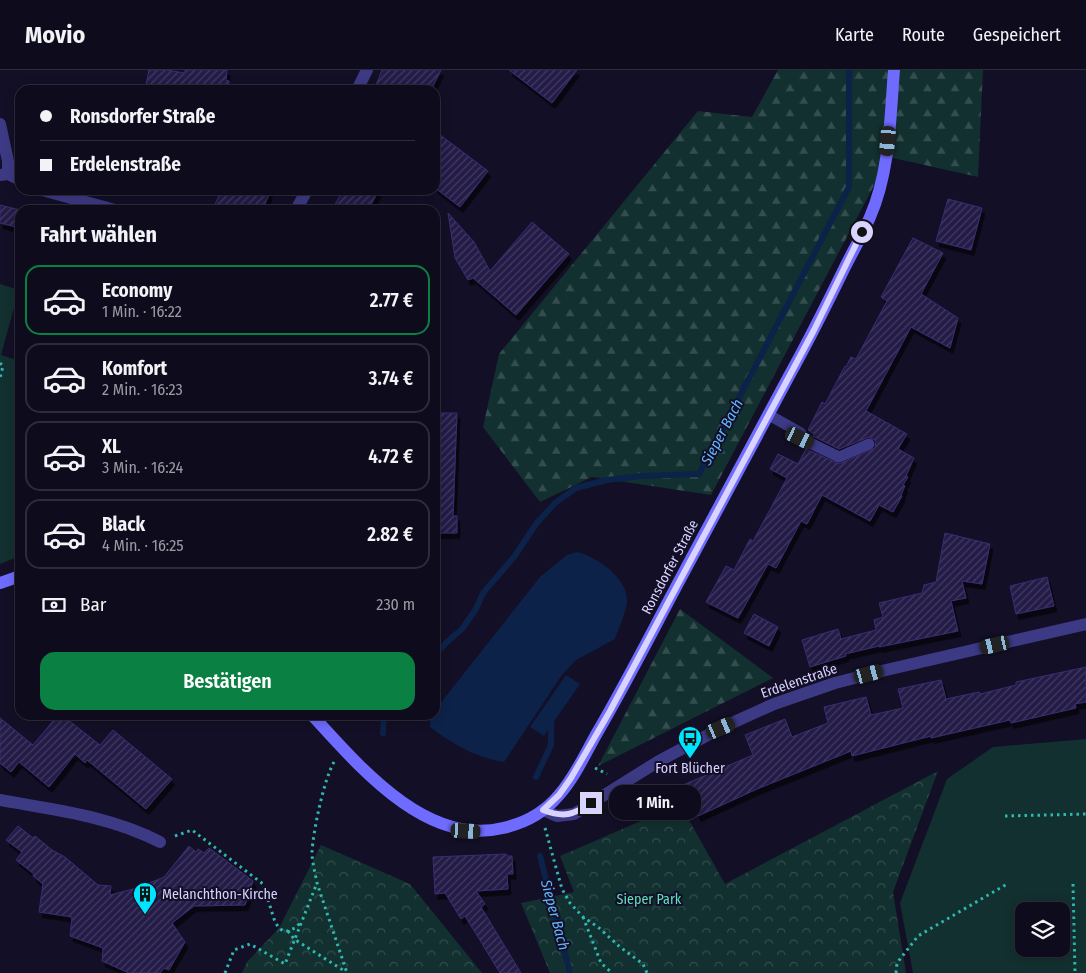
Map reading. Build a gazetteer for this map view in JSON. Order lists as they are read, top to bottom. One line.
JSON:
{"streets":{"main road":["Ronsdorfer Straße"],"street":["Erdelenstraße"]},"crossings":[["Ronsdorfer Straße","Erdelenstraße"]],"water":["Sieper Bach"],"parks":["Sieper Park"],"places":{"bus stop":["Fort Blücher"],"building":["Melanchthon-Kirche"]},"page":{"header":"Movio","nav":["Karte","Route","Gespeichert"],"banner":["Ronsdorfer Straße","Erdelenstraße"],"heading":"Fahrt wählen","list":[{"name":"Economy","note":"1 Min. · 16:22","value":"2.77 €"},{"name":"Komfort","note":"2 Min. · 16:23","value":"3.74 €"},{"name":"XL","note":"3 Min. · 16:24","value":"4.72 €"},{"name":"Black","note":"4 Min. · 16:25","value":"2.82 €"}],"pay":["Bar","230 m"],"buttons":"Bestätigen","bubble":"1 Min."}}
